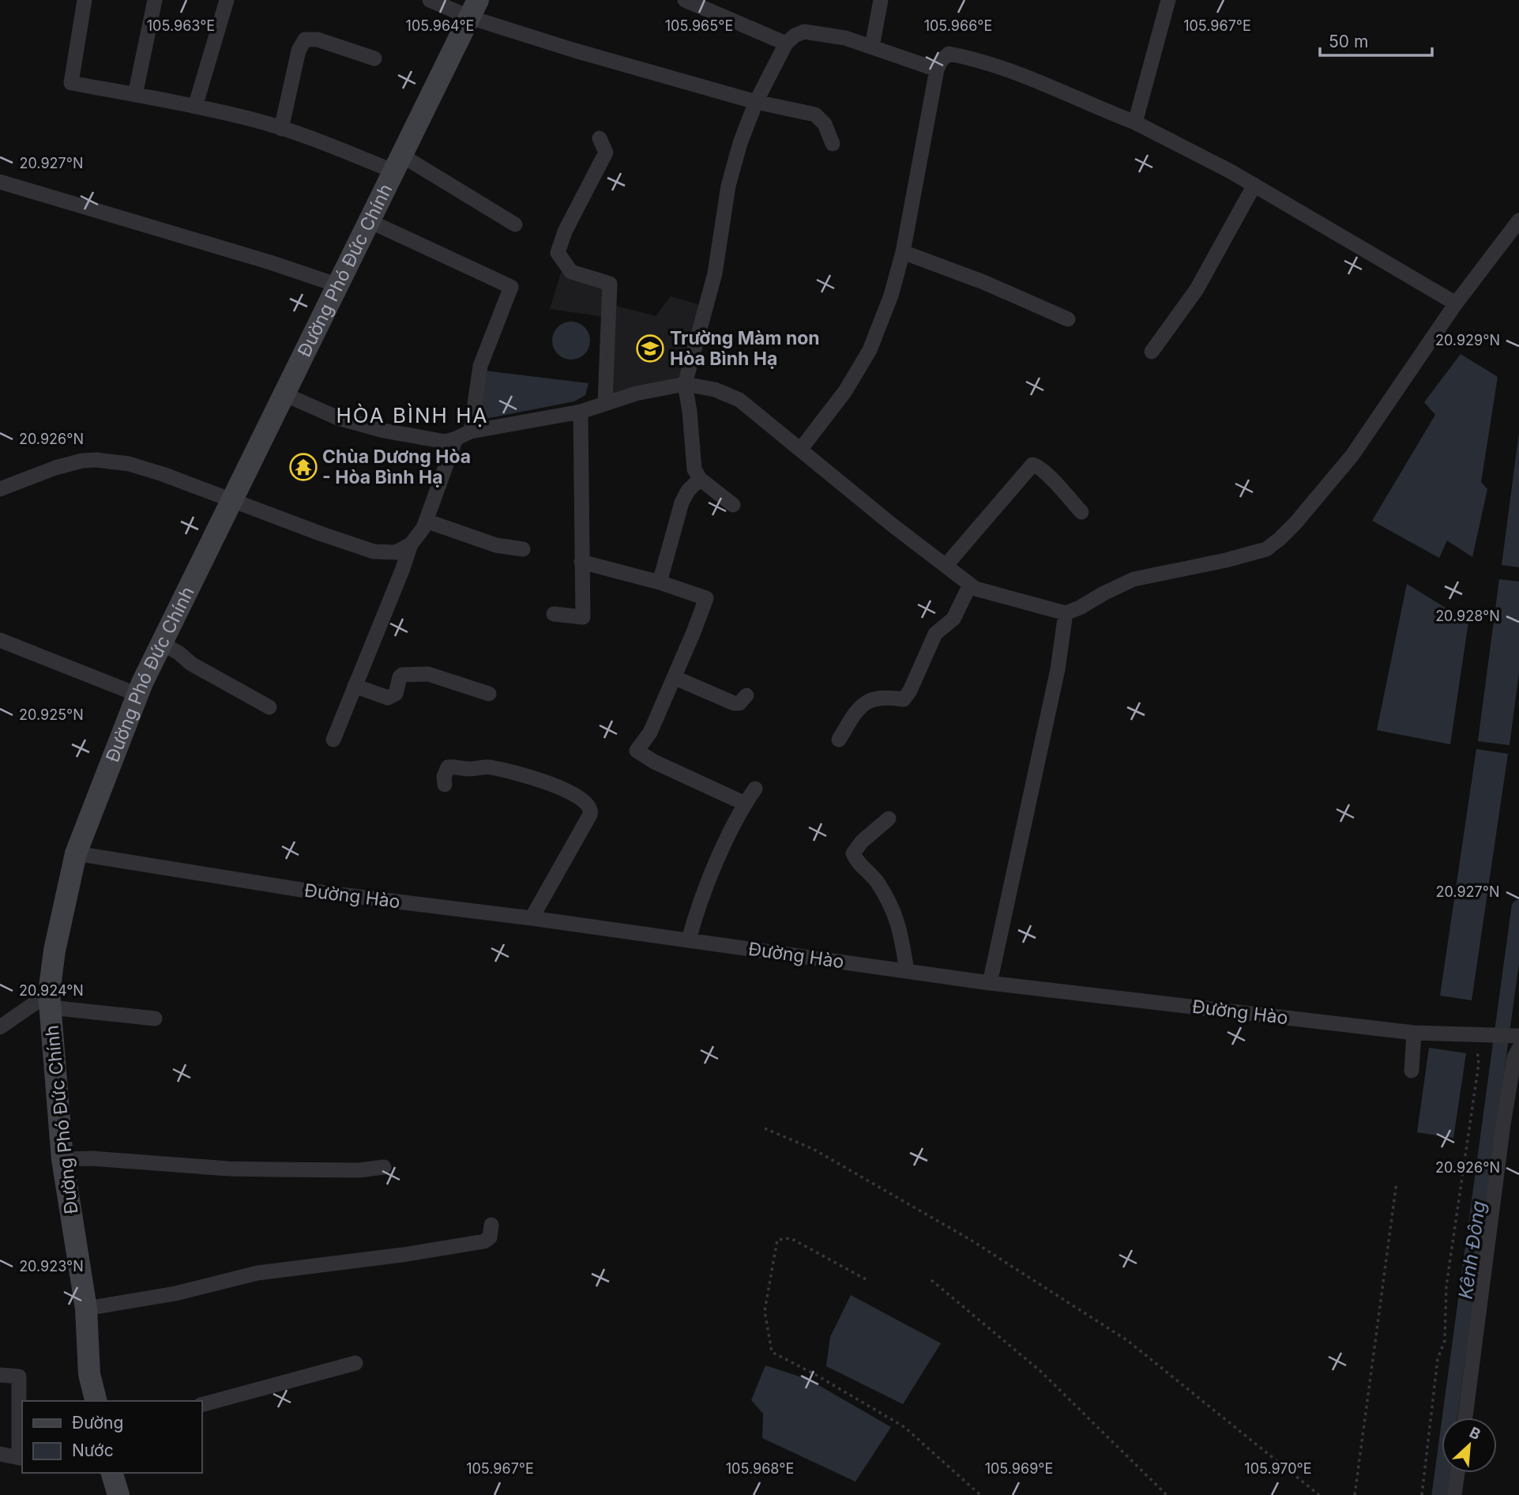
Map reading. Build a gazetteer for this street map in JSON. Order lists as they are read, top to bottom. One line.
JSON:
{"streets":{"main road":["Đường Phó Đức Chính"],"street":["Đường Hào"]},"crossings":[["Đường Phó Đức Chính","Đường Hào"]],"districts":["HÒA BÌNH HẠ"],"water":["Kênh Đông"],"places":{"school or university":["Trường Màm non Hòa Bình Hạ"],"temple":["Chùa Dương Hòa - Hòa Bình Hạ"]},"legend":["Đường","Nước"],"scale_bar":"50 m","north":"top right","coordinates":["105.963°E","105.964°E","105.965°E","105.966°E","105.967°E","20.927°N","20.929°N","20.926°N","20.928°N","20.925°N","20.924°N","20.923°N","105.968°E","105.969°E","105.970°E"]}
